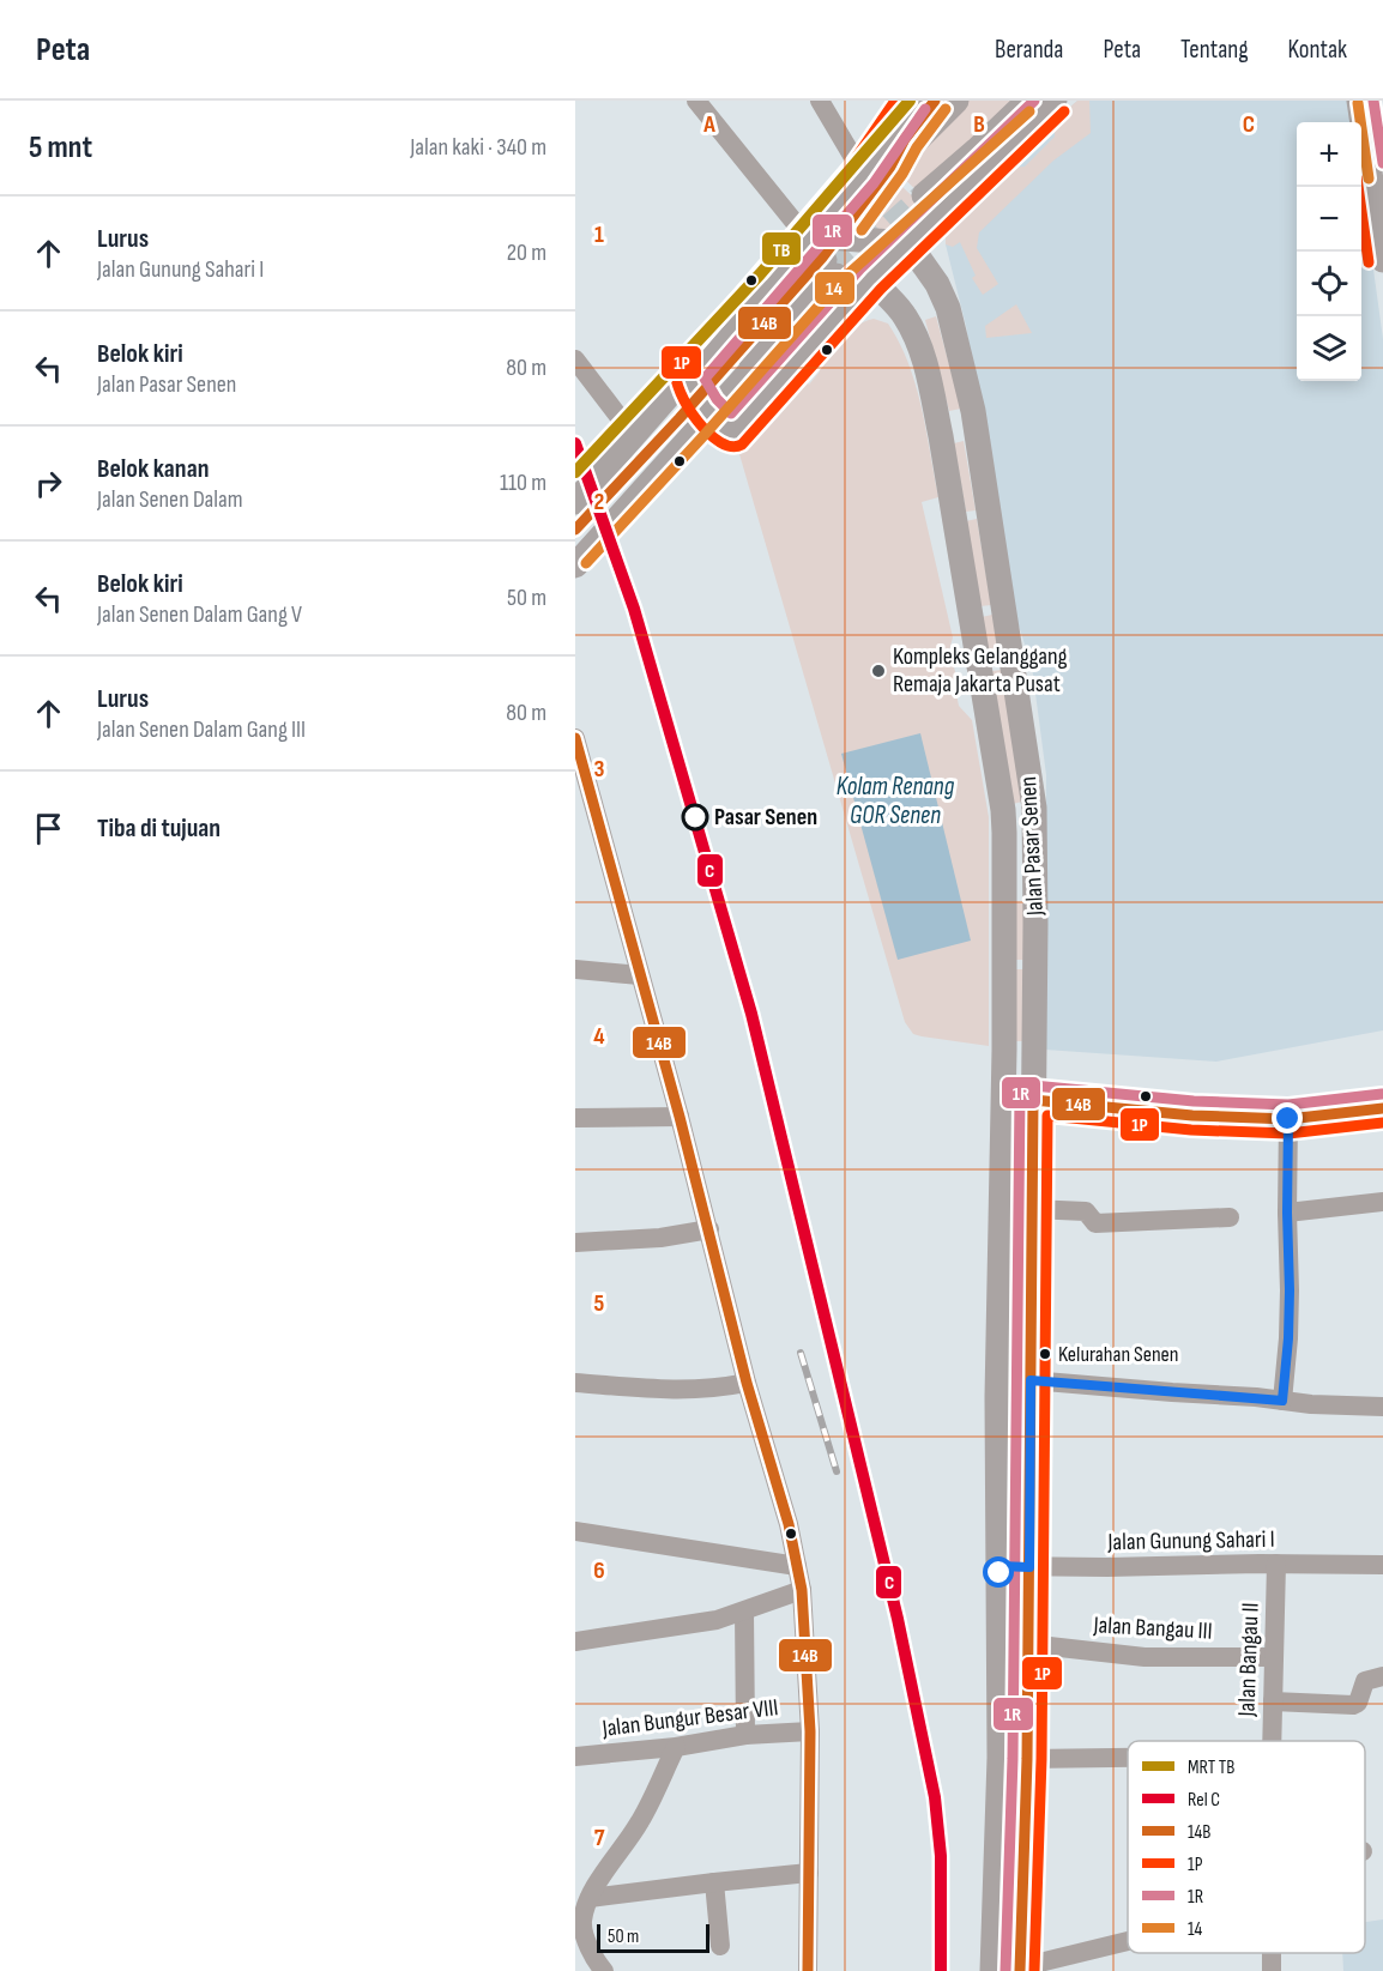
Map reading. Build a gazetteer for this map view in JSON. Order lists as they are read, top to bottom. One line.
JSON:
{"streets":{"main road":["Jalan Pasar Senen"],"street":["Jalan Gunung Sahari I","Jalan Bangau III","Jalan Bangau II","Jalan Bungur Besar VIII"]},"crossings":[["Jalan Pasar Senen","Jalan Gunung Sahari I"],["Jalan Pasar Senen","Jalan Bangau III"],["Jalan Gunung Sahari I","Jalan Bangau II"],["Jalan Bangau III","Jalan Bangau II"]],"water":["Kolam Renang GOR Senen"],"places":["Kompleks Gelanggang Remaja Jakarta Pusat","Pasar Senen","Kelurahan Senen"],"lines":["metro line TB","transit line 14B","transit line 1P","transit line 1R","transit line 14","rail line C"],"legend":["MRT TB","Rel C","14B","1P","1R","14"],"scale_bar":"50 m","page":{"header":"Peta","nav":["Beranda","Peta","Tentang","Kontak"],"heading":["5 mnt","Jalan kaki · 340 m"],"map_buttons":["+","−"],"list":[["Lurus","Jalan Gunung Sahari I","20 m"],["Belok kiri","Jalan Pasar Senen","80 m"],["Belok kanan","Jalan Senen Dalam","110 m"],["Belok kiri","Jalan Senen Dalam Gang V","50 m"],["Lurus","Jalan Senen Dalam Gang III","80 m"],"Tiba di tujuan"],"scale":"50 m"},"grid":{"columns":["A","B","C"],"rows":["1","2","3","4","5","6","7"]}}
